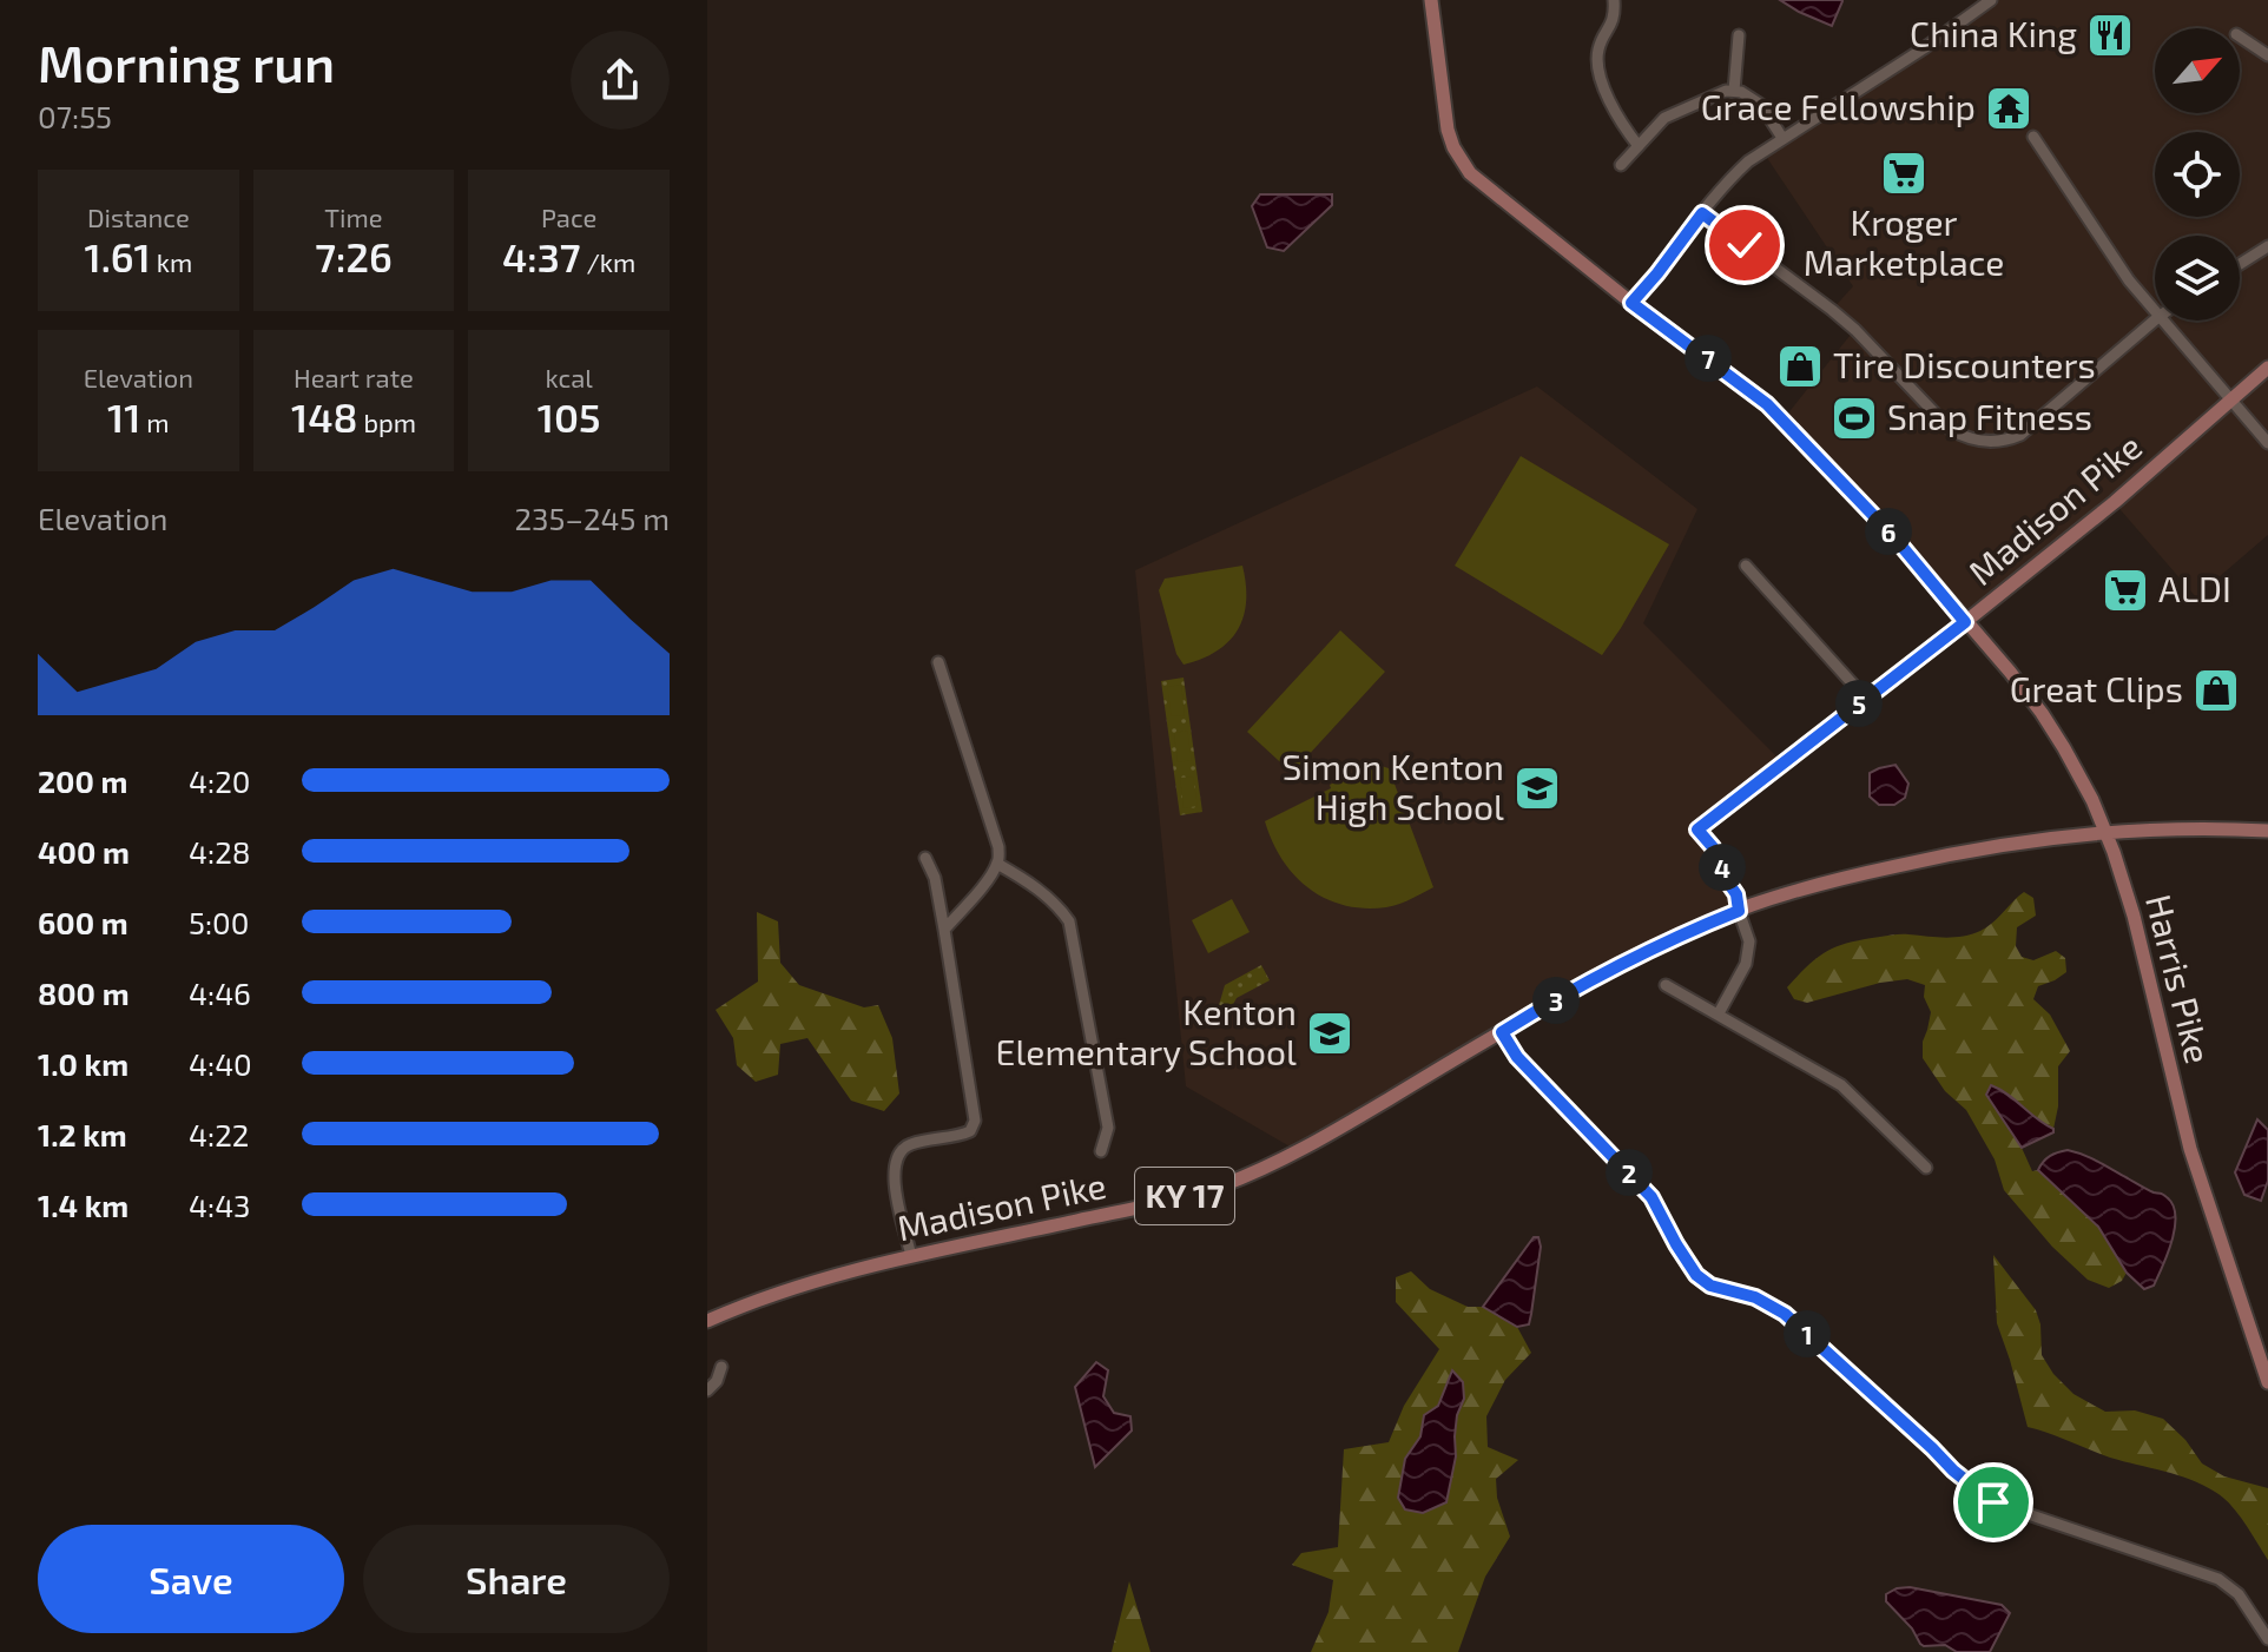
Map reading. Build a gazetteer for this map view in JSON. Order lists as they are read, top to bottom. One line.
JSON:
{"streets":{"main road":["Madison Pike","Harris Pike","KY 17"]},"crossings":[["Madison Pike","Harris Pike"],["Madison Pike","KY 17"],["Harris Pike","KY 17"]],"places":{"restaurant":["China King"],"temple":["Grace Fellowship"],"supermarket":["Kroger Marketplace","ALDI"],"shop":["Tire Discounters","Great Clips"],"sports":["Snap Fitness"],"school or university":["Simon Kenton High School","Kenton Elementary School"]},"north":"top right","page":{"heading":["Morning run","07:55"],"stats":[["Distance","1.61 km"],["Time","7:26"],["Pace","4:37 /km"],["Elevation","11 m"],["Heart rate","148 bpm"],["kcal","105"]],"pins":["7","6","5","4","3","2","1"],"chart":["Elevation","235–245 m"],"list":[{"name":"200 m","note":"4:20"},{"name":"400 m","note":"4:28"},{"name":"600 m","note":"5:00"},{"name":"800 m","note":"4:46"},{"name":"1.0 km","note":"4:40"},{"name":"1.2 km","note":"4:22"},{"name":"1.4 km","note":"4:43"}],"buttons":["Save","Share"]}}
